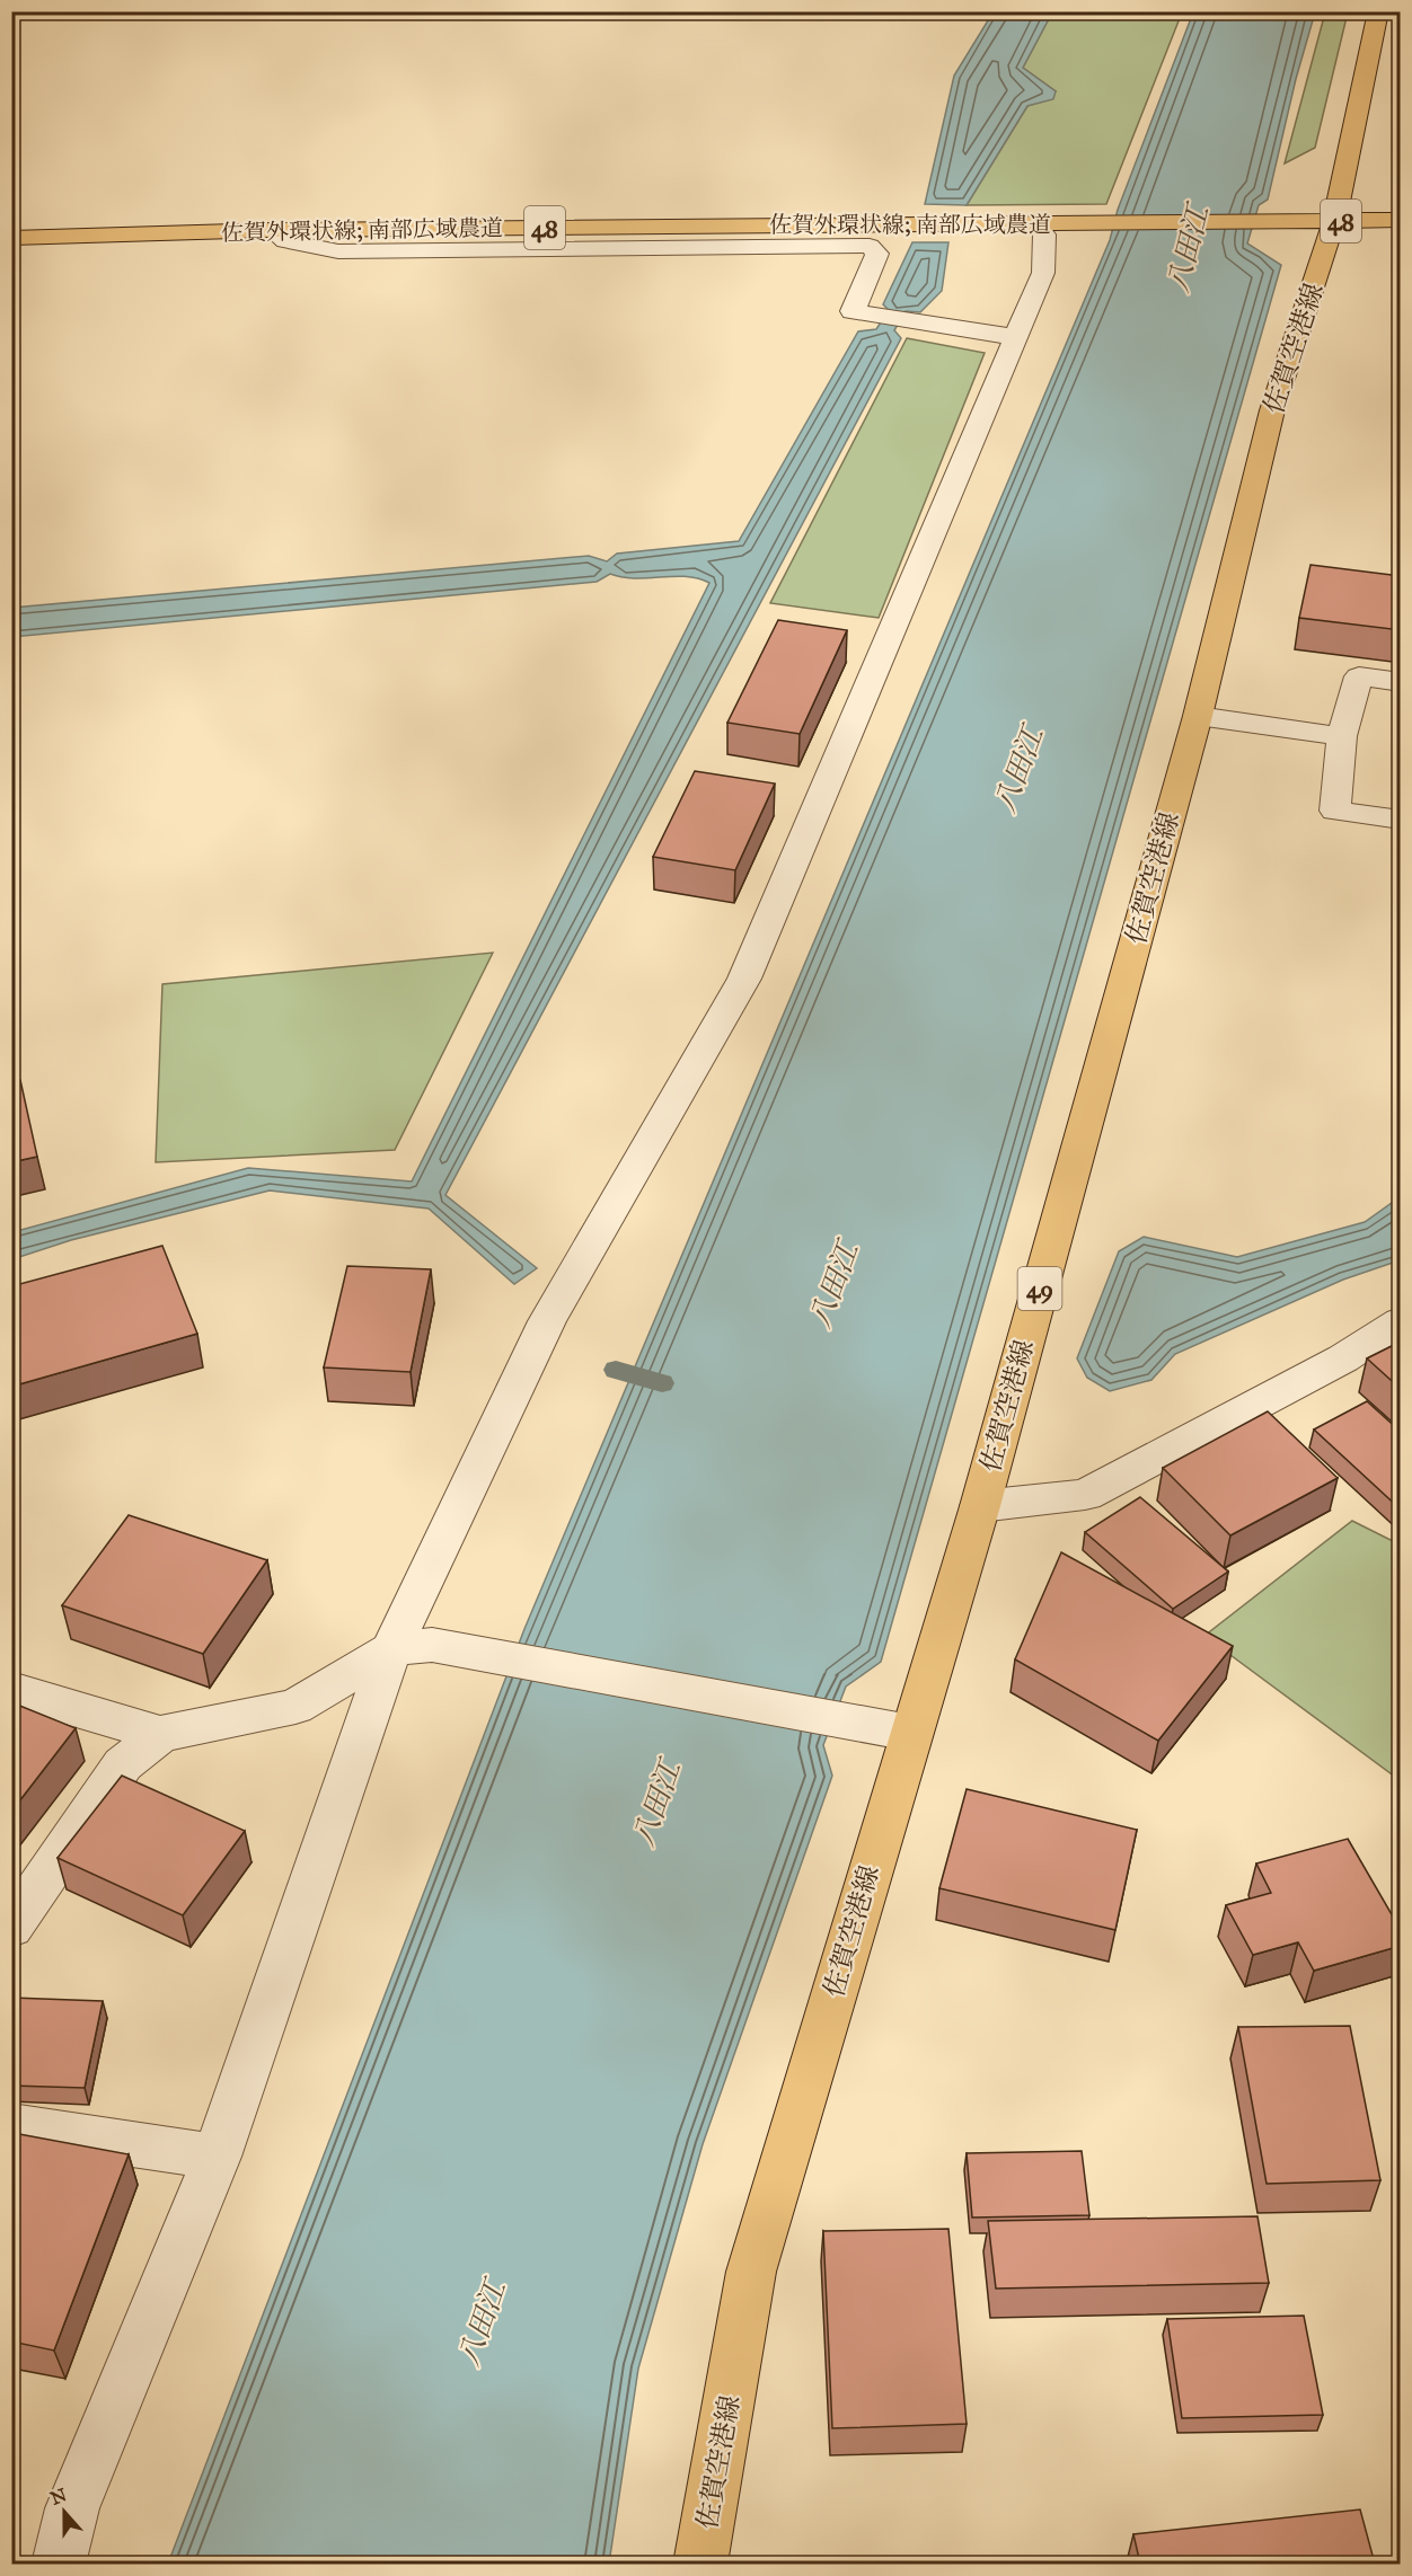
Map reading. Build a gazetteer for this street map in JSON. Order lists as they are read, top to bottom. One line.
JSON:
{"streets":{"main road":["48","佐賀外環状線; 南部広域農道","佐賀空港線","49"]},"crossings":[["48","佐賀外環状線; 南部広域農道"],["48","佐賀空港線"],["佐賀外環状線; 南部広域農道","佐賀空港線"]],"water":["八田江"],"north":"top"}
